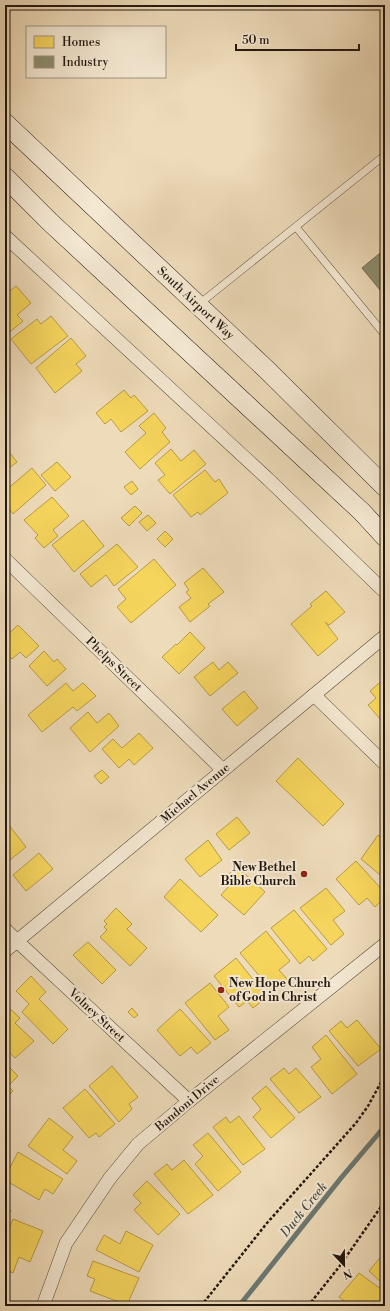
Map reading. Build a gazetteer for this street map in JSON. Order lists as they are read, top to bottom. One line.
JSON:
{"streets":{"main road":["South Airport Way"],"street":["Phelps Street","Michael Avenue","Volney Street","Bandoni Drive"]},"crossings":[["Phelps Street","Michael Avenue"],["Michael Avenue","Volney Street"],["Volney Street","Bandoni Drive"]],"water":["Duck Creek"],"places":["New Bethel Bible Church","New Hope Church of God in Christ"],"legend":["Homes","Industry"],"scale_bar":"50 m","north":"bottom"}
